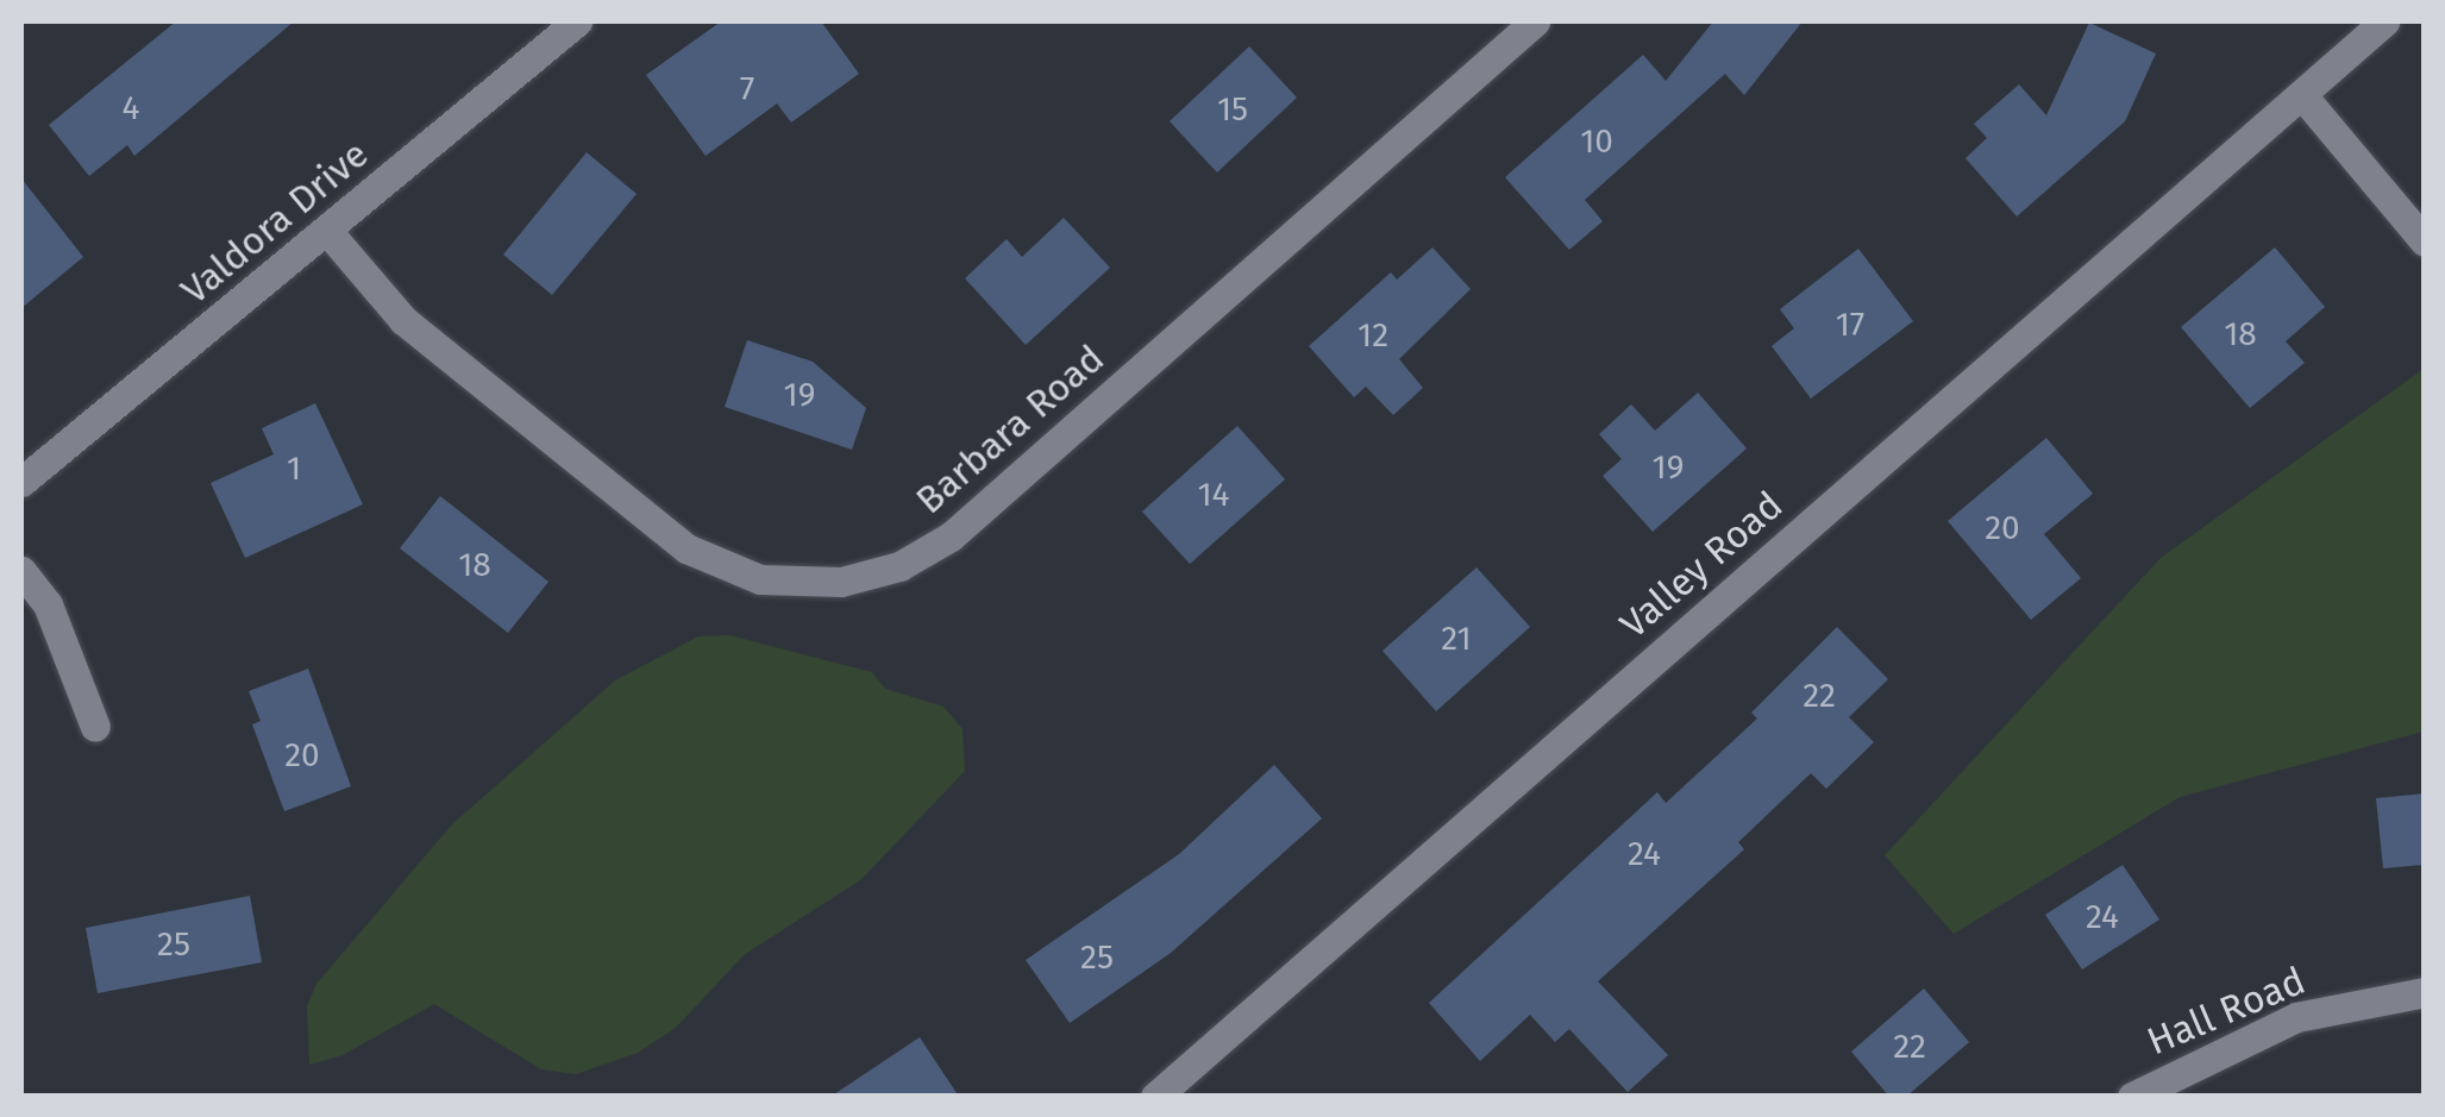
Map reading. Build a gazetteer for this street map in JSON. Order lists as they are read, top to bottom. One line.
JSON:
{"streets":{"street":["Valdora Drive","Barbara Road","Valley Road","Hall Road"]},"crossings":[["Valdora Drive","Barbara Road"]],"house_numbers":["7","4","15","10","17","18","12","19","19","1","14","20","18","21","22","20","24","24","25","25","22"]}
